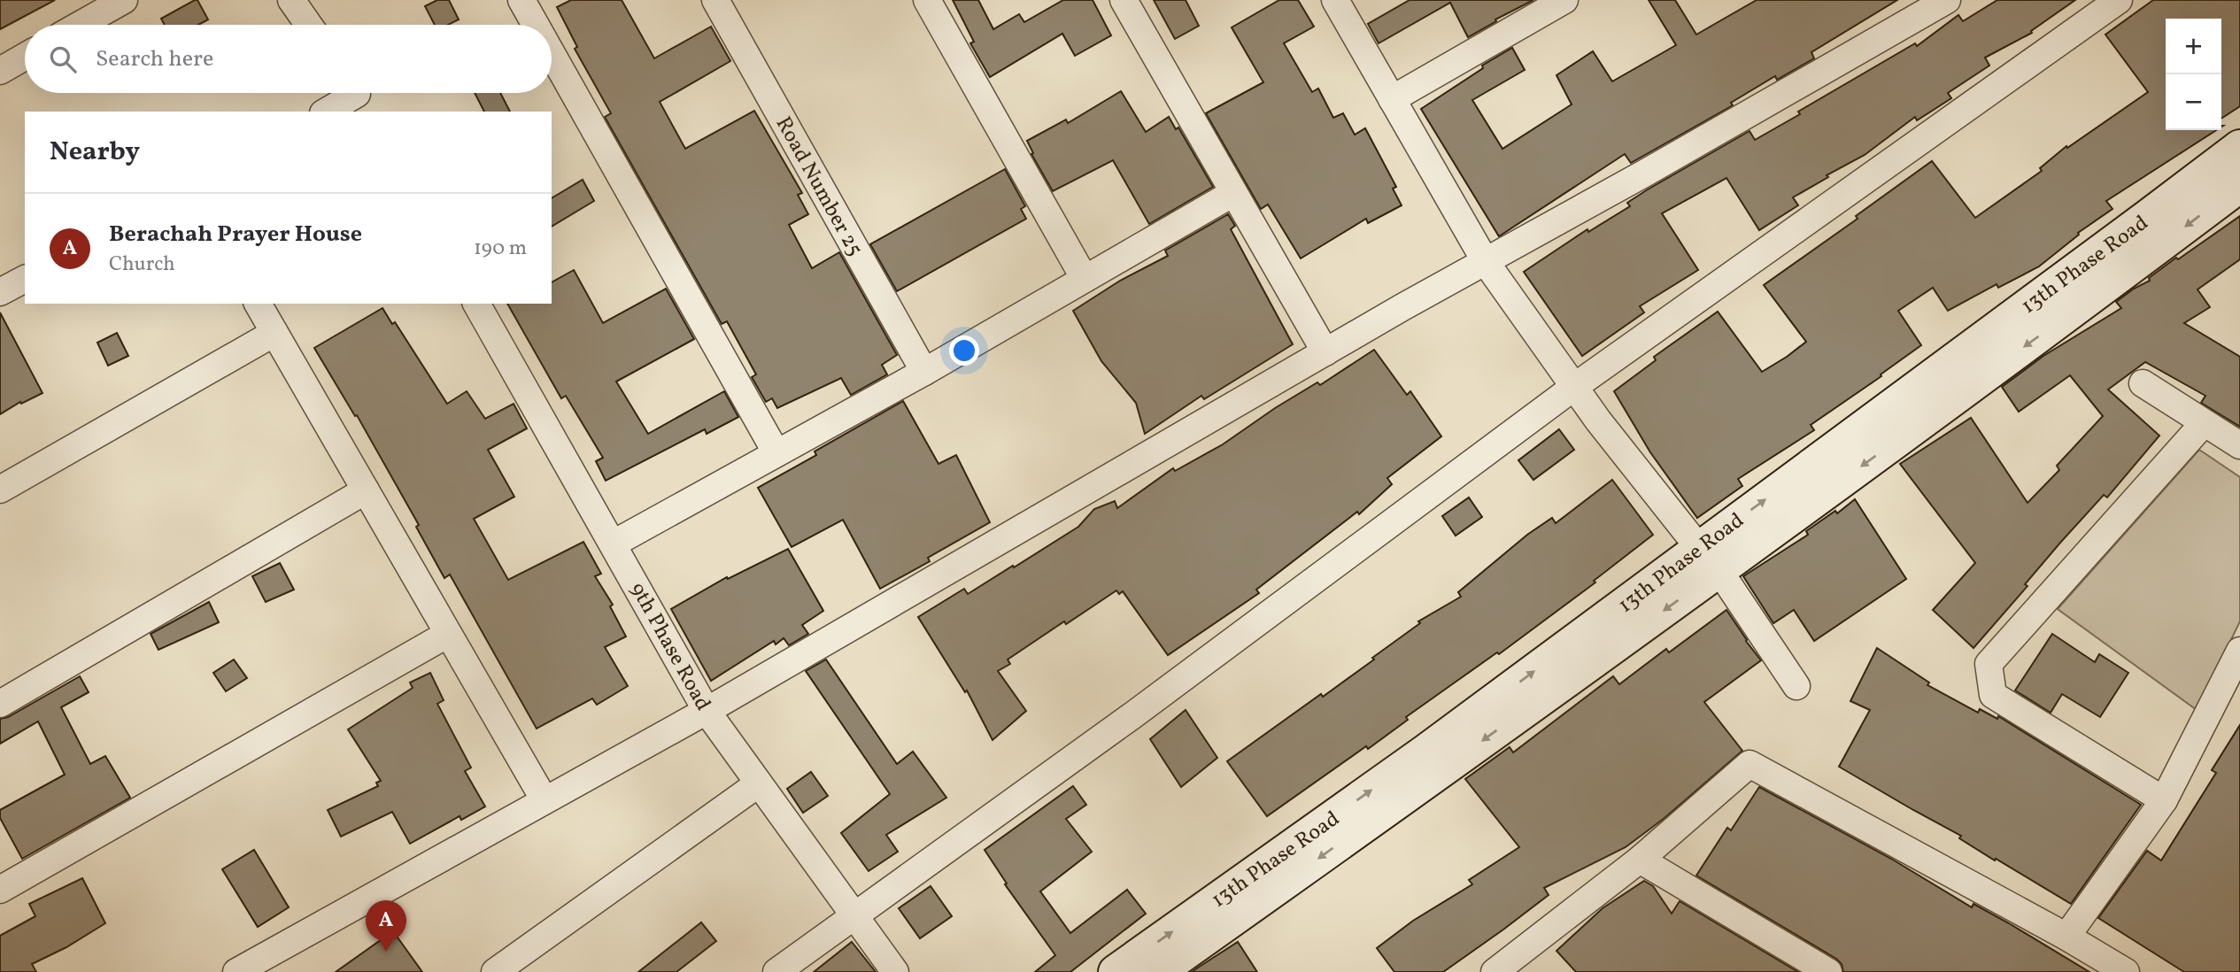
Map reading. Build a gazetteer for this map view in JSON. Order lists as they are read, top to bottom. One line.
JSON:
{"streets":{"street":["Road Number 25","13th Phase Road","9th Phase Road"]},"page":{"map_buttons":["+","−"],"search":"Search here","heading":"Nearby","list":[{"mark":"A","name":"Berachah Prayer House","note":"Church","value":"190 m"}],"pins":"A"}}
